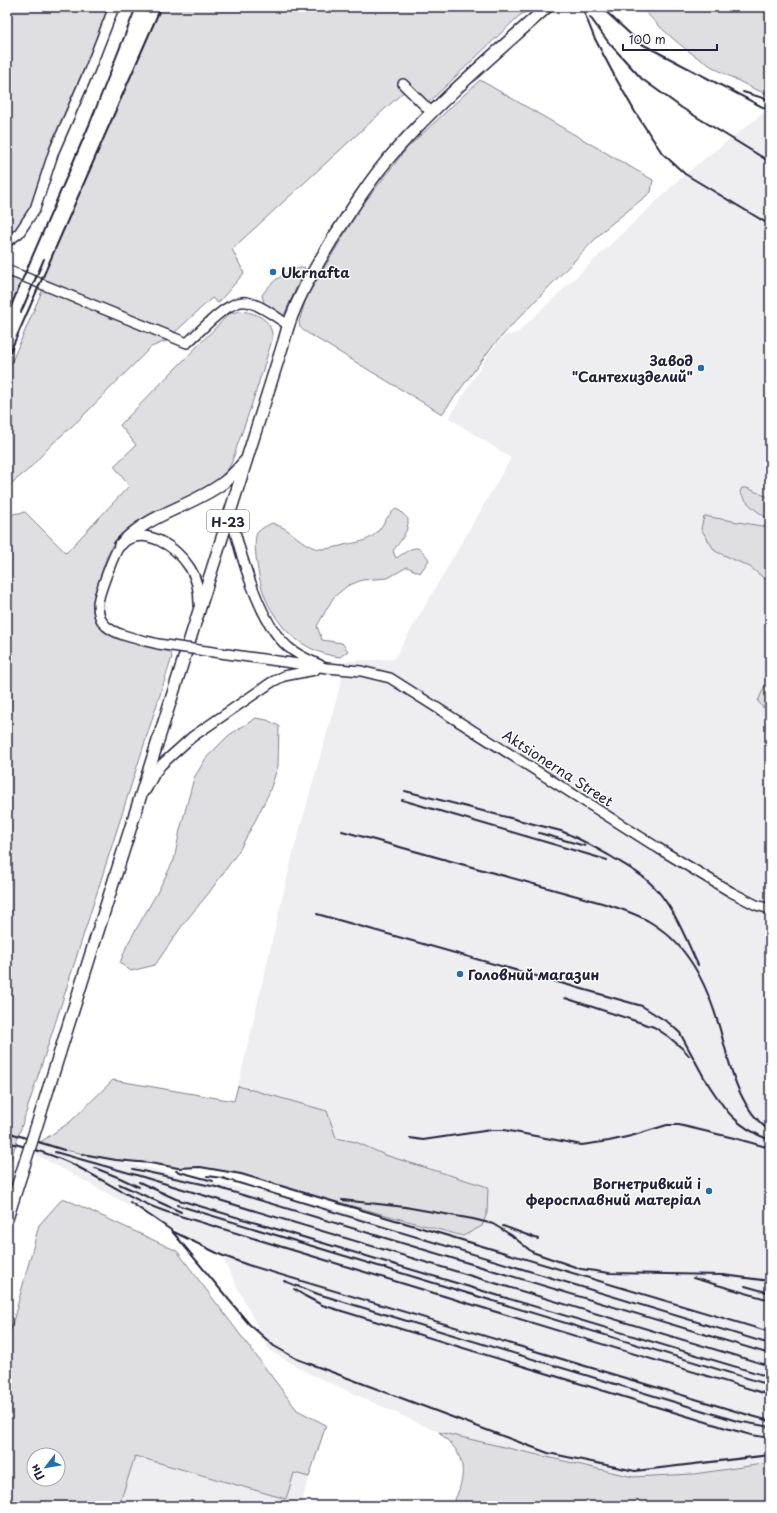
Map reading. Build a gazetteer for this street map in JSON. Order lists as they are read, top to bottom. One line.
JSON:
{"streets":{"main road":["Н-23"],"street":["Aktsionerna Street"]},"places":["Ukrnafta","Завод \"Сантехизделий\"","Головний магазин","Вогнетривкий і феросплавний матеріал"],"scale_bar":"100 m","north":"bottom left"}
